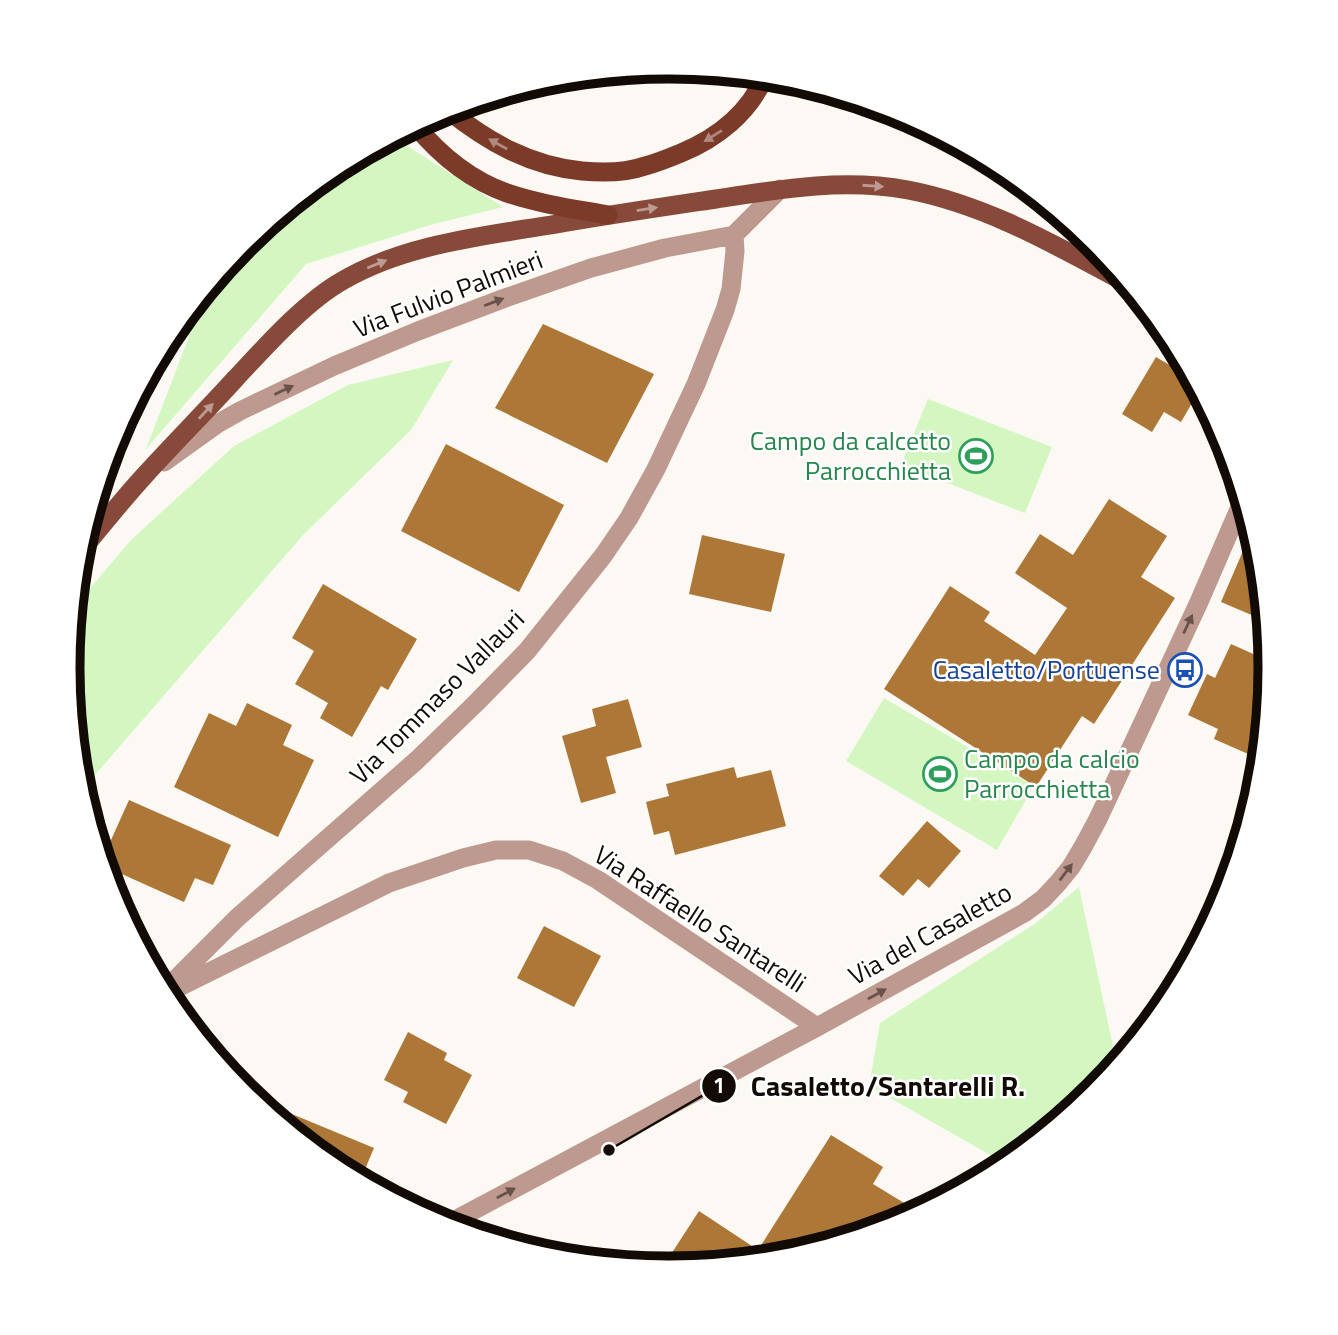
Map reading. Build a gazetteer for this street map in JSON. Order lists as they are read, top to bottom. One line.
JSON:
{"streets":{"street":["Via Fulvio Palmieri","Via Tommaso Vallauri","Via Raffaello Santarelli","Via del Casaletto"]},"crossings":[["Via Fulvio Palmieri","Via Tommaso Vallauri"],["Via Raffaello Santarelli","Via del Casaletto"]],"one_way":["Via Fulvio Palmieri","Via del Casaletto"],"places":{"sports":["Campo da calcetto Parrocchietta","Campo da calcio Parrocchietta"],"bus stop":["Casaletto/Portuense"],"other":["Casaletto/Santarelli R."]}}
